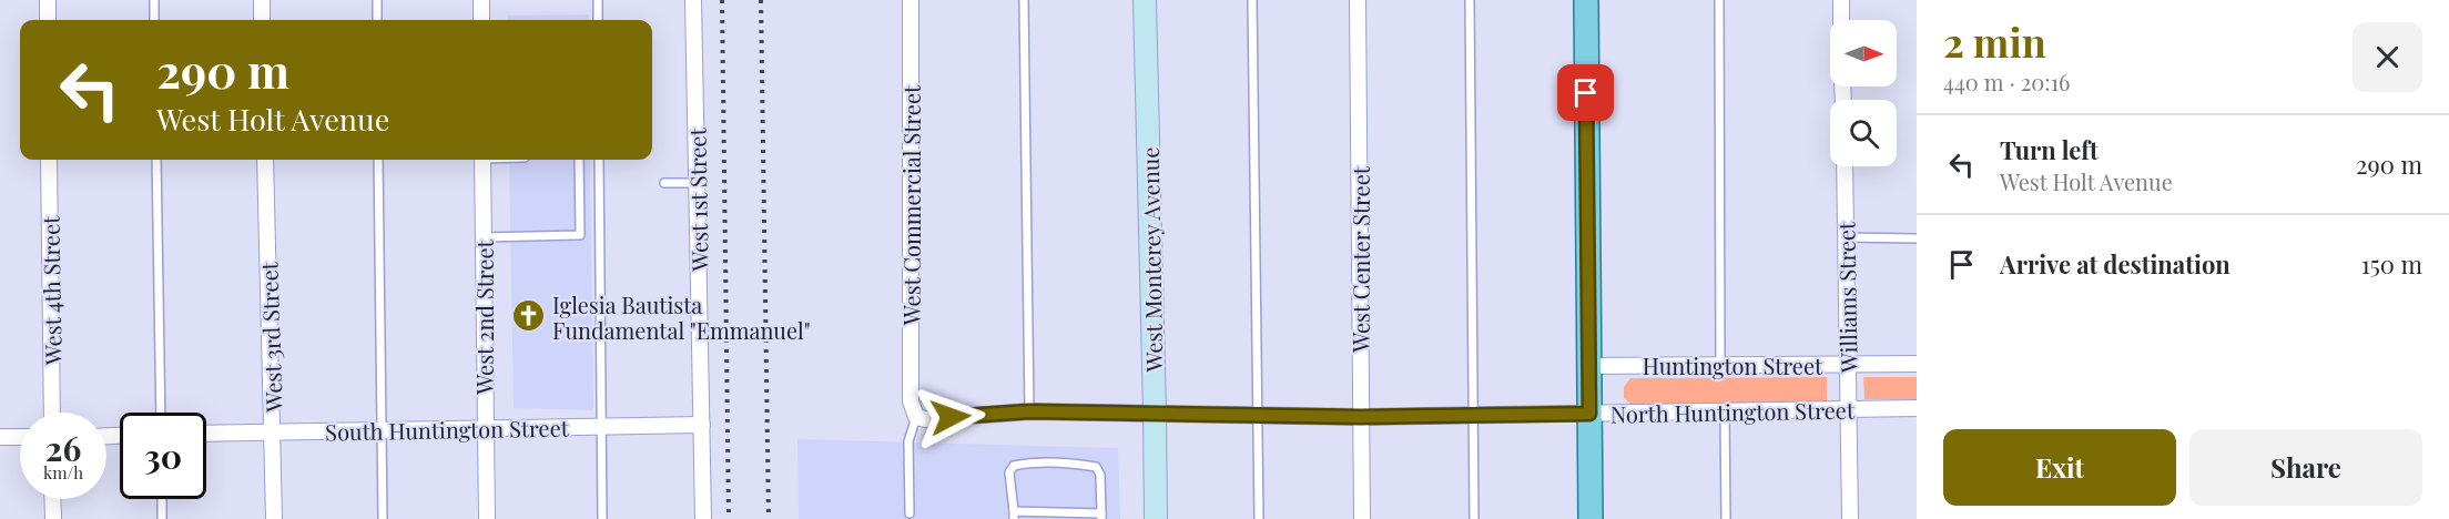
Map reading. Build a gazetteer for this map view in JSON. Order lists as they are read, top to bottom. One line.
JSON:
{"streets":{"street":["West 1st Street","West Commercial Street","West Monterey Avenue","West Center Street","West 4th Street","Williams Street","West 2nd Street","West 3rd Street","Huntington Street","North Huntington Street","South Huntington Street"]},"crossings":[["West 1st Street","South Huntington Street"],["West Commercial Street","North Huntington Street"],["West Monterey Avenue","North Huntington Street"],["West Center Street","North Huntington Street"],["Williams Street","Huntington Street"],["Williams Street","North Huntington Street"],["West 2nd Street","South Huntington Street"],["West 3rd Street","South Huntington Street"]],"places":{"church":["Iglesia Bautista Fundamental \"Emmanuel\""]},"north":"right","page":{"heading":["2 min","440 m · 20:16"],"turn":["290 m","West Holt Avenue"],"list":[{"name":"Turn left","note":"West Holt Avenue","value":"290 m"},{"name":"Arrive at destination","value":"150 m"}],"speed":"26 km/h","limit":"30","buttons":["Exit","Share"]}}
